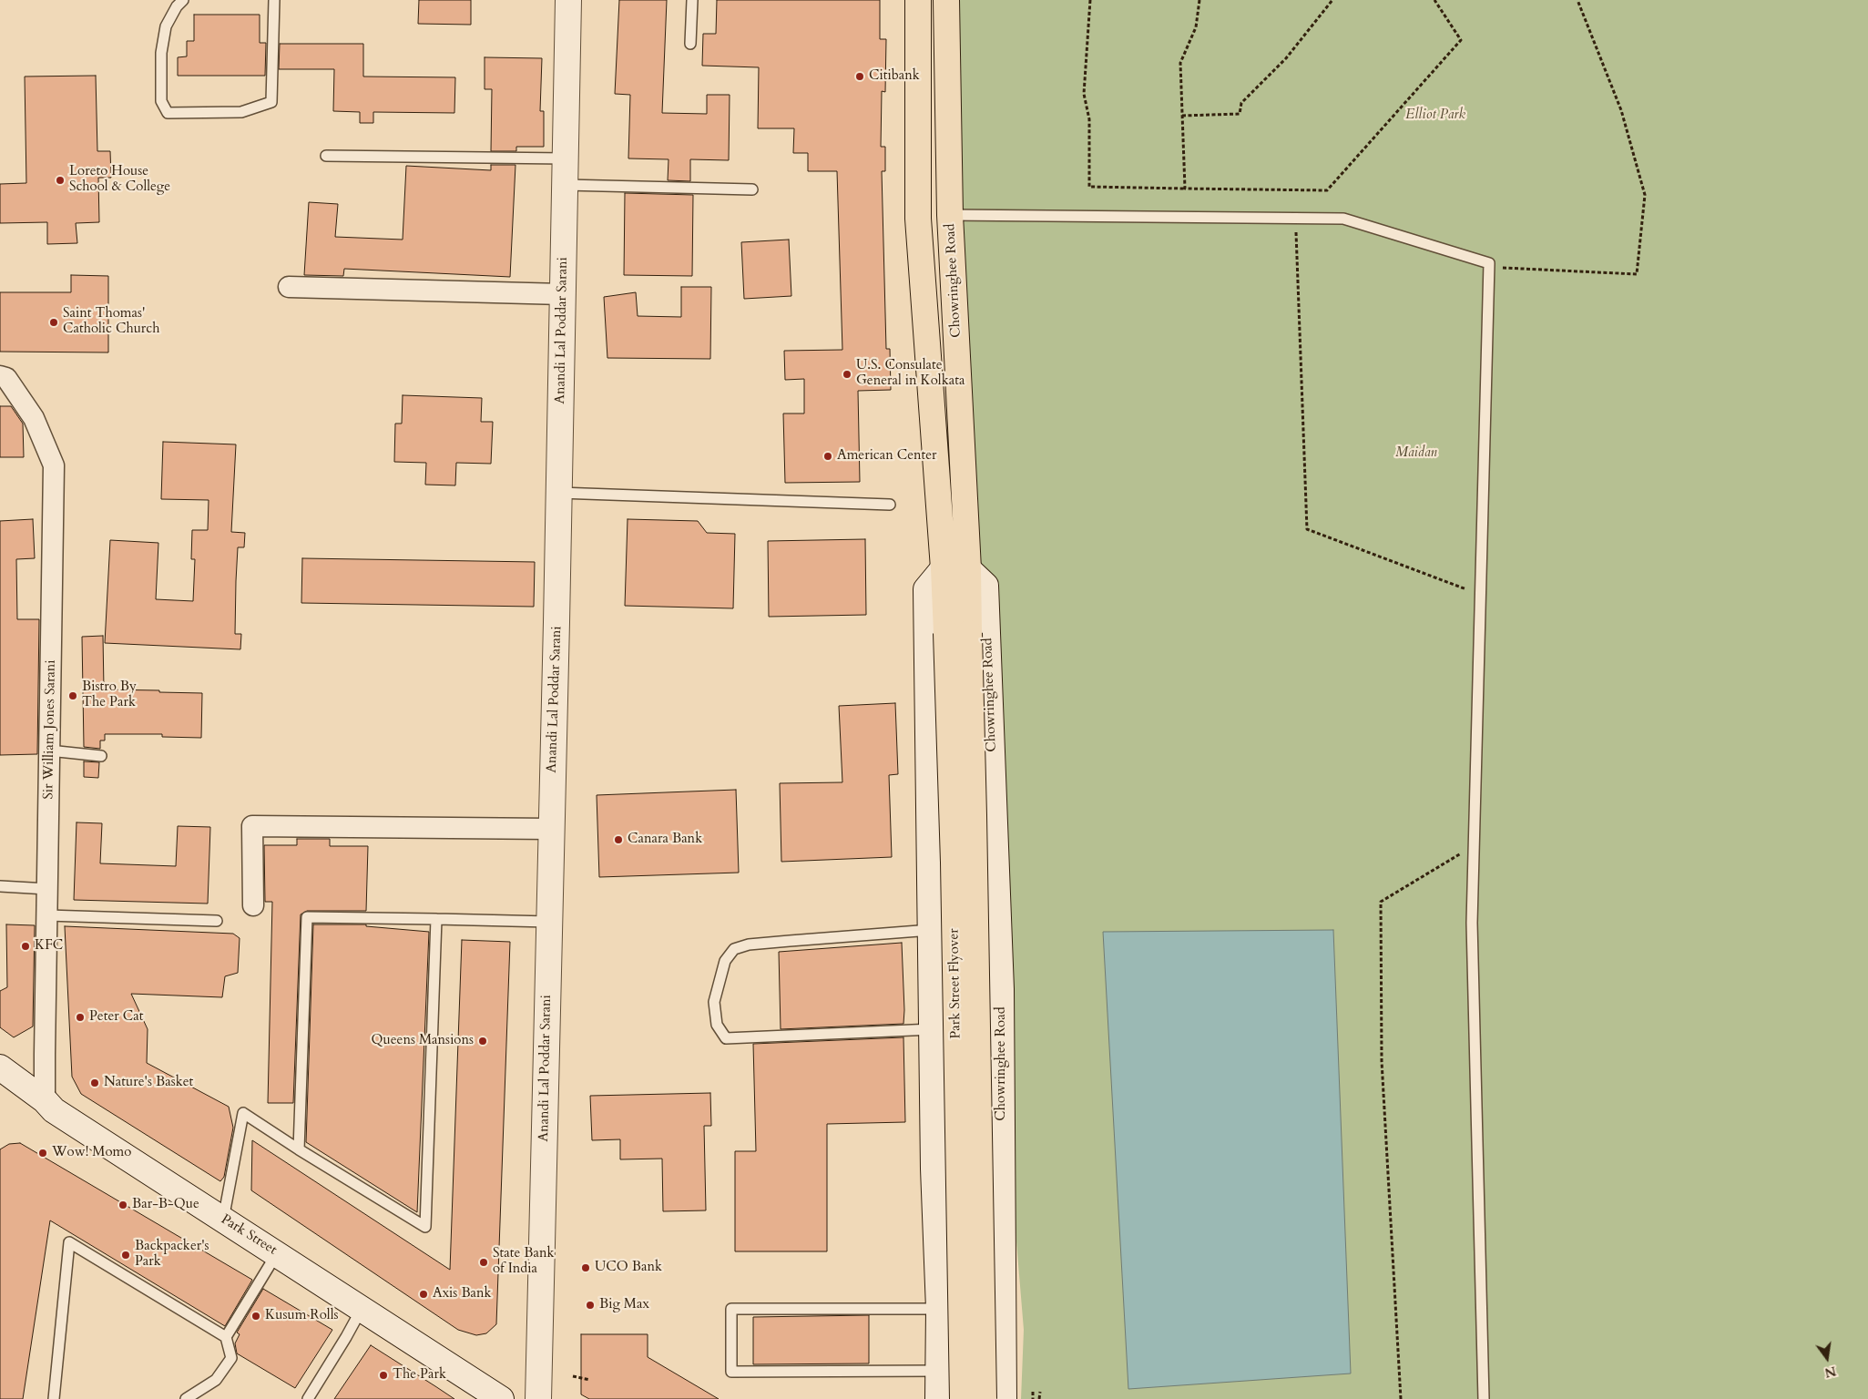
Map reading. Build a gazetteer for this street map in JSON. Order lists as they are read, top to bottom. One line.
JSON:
{"streets":{"main road":["Chowringhee Road","Anandi Lal Poddar Sarani","Park Street Flyover","Park Street"],"street":["Sir William Jones Sarani"]},"crossings":[["Chowringhee Road","Park Street Flyover"],["Sir William Jones Sarani","Park Street"]],"parks":["Elliot Park","Maidan"],"places":["Citibank","Loreto House School & College","Saint Thomas' Catholic Church","U.S. Consulate General in Kolkata","American Center","Bistro By The Park","Canara Bank","KFC","Peter Cat","Queens Mansions","Nature's Basket","Wow! Momo","Bar-B-Que","Backpacker's Park","State Bank of India","UCO Bank","Axis Bank","Big Max","Kusum Rolls","The Park"],"north":"bottom"}
